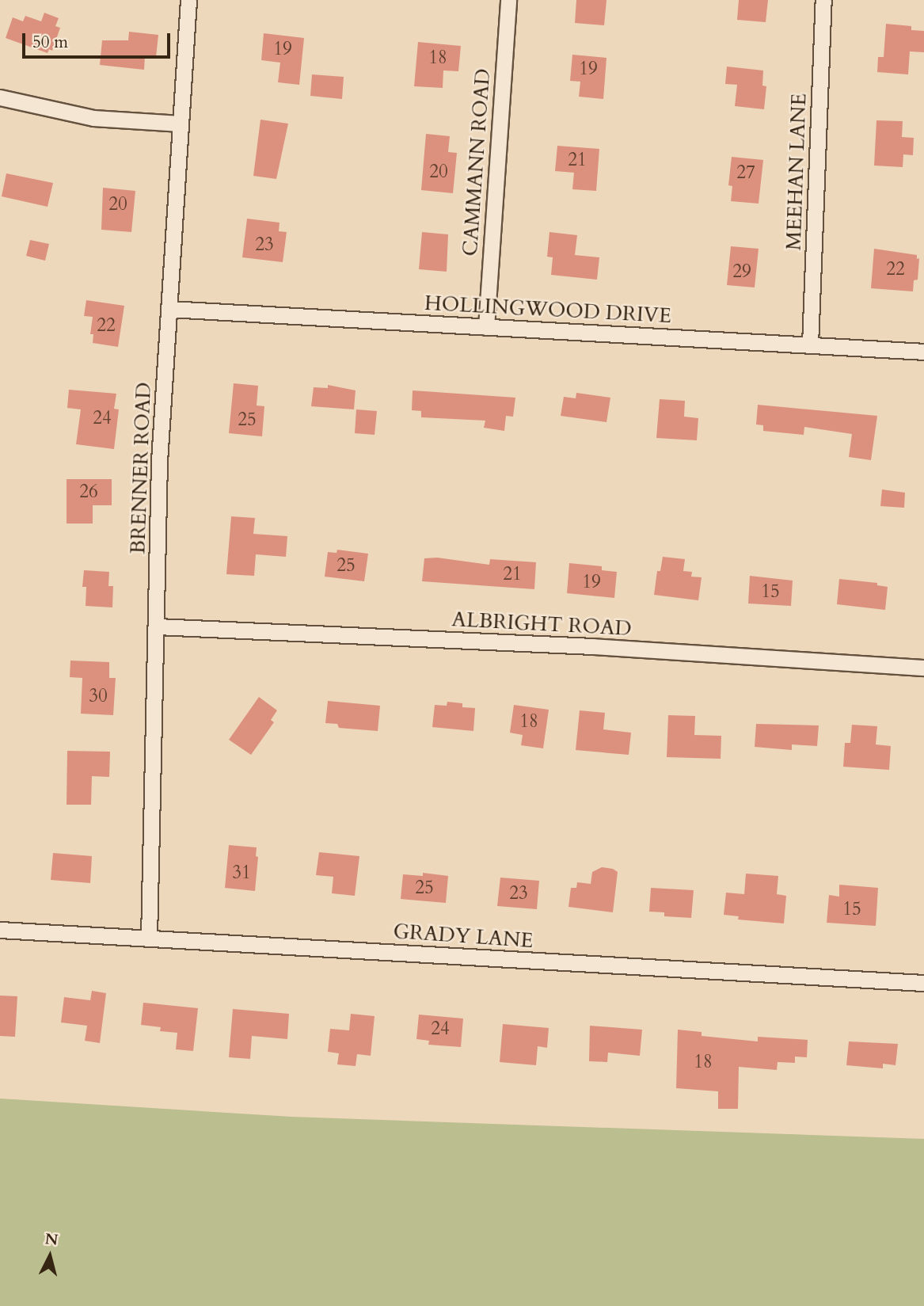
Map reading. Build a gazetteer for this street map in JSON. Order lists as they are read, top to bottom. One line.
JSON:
{"streets":{"street":["CAMMANN ROAD","MEEHAN LANE","HOLLINGWOOD DRIVE","BRENNER ROAD","ALBRIGHT ROAD","GRADY LANE"]},"crossings":[["CAMMANN ROAD","HOLLINGWOOD DRIVE"],["MEEHAN LANE","HOLLINGWOOD DRIVE"],["HOLLINGWOOD DRIVE","BRENNER ROAD"],["BRENNER ROAD","ALBRIGHT ROAD"],["BRENNER ROAD","GRADY LANE"]],"house_numbers":["19","18","19","21","20","27","20","23","22","29","22","24","25","26","25","21","19","15","30","18","31","25","23","15","24","18"],"scale_bar":"50 m","north":"top"}
